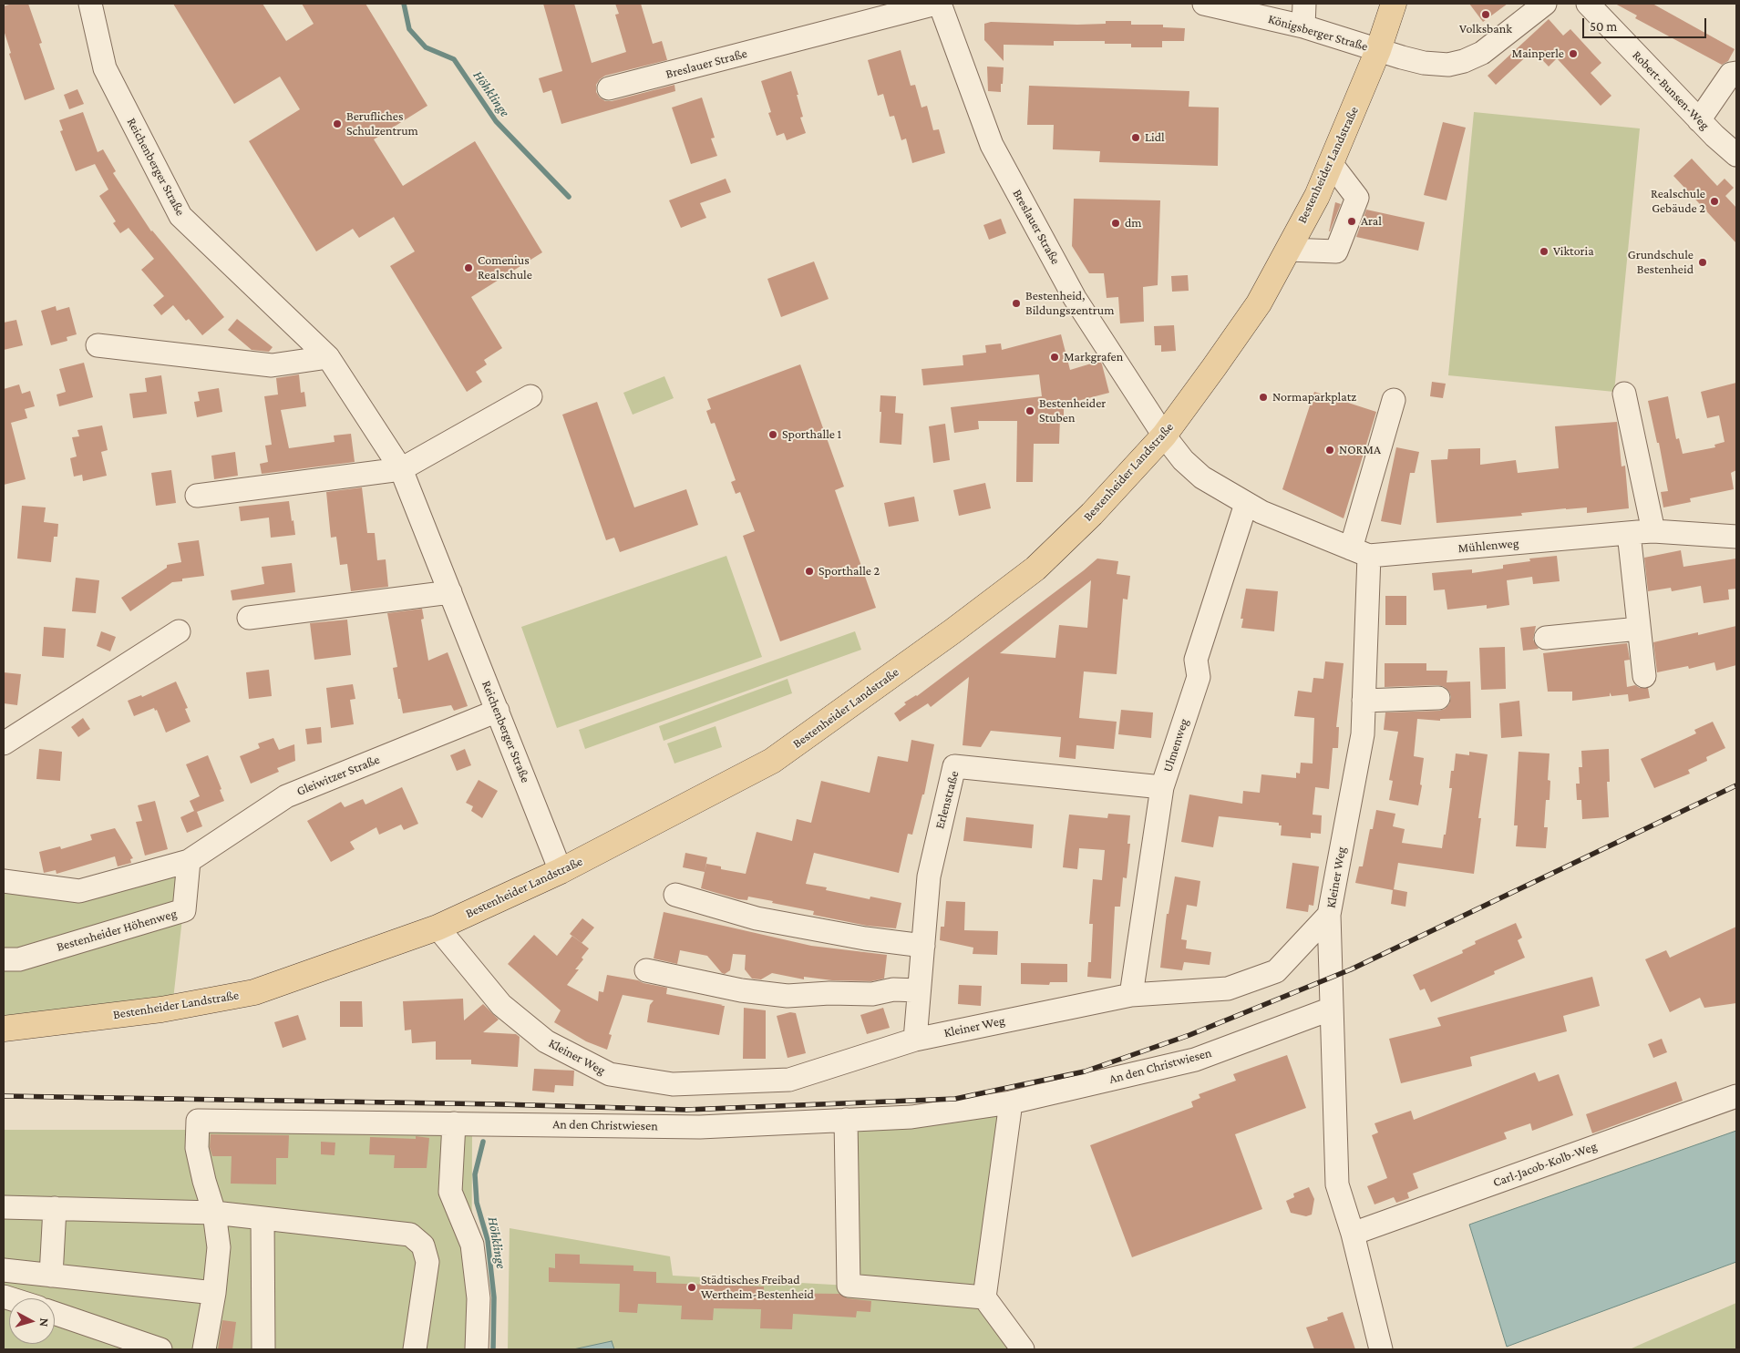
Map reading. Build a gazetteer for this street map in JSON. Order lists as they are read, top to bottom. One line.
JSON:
{"streets":{"main road":["Bestenheider Landstraße"],"street":["Königsberger Straße","Breslauer Straße","Robert-Bunsen-Weg","Reichenberger Straße","Mühlenweg","Ulmenweg","Gleiwitzer Straße","Erlenstraße","Kleiner Weg","Bestenheider Höhenweg","An den Christwiesen","Carl-Jacob-Kolb-Weg"]},"crossings":[["Königsberger Straße","Bestenheider Landstraße"],["Breslauer Straße","Bestenheider Landstraße"],["Breslauer Straße","Mühlenweg"],["Bestenheider Landstraße","Reichenberger Straße"],["Bestenheider Landstraße","Mühlenweg"],["Bestenheider Landstraße","Kleiner Weg"],["Reichenberger Straße","Gleiwitzer Straße"],["Mühlenweg","Ulmenweg"],["Mühlenweg","Kleiner Weg"],["Ulmenweg","Erlenstraße"],["Ulmenweg","Kleiner Weg"],["Gleiwitzer Straße","Bestenheider Höhenweg"],["Erlenstraße","Kleiner Weg"]],"water":["Höhklinge"],"places":["Volksbank","Mainperle","Berufliches Schulzentrum","Lidl","Realschule Gebäude 2","Aral","dm","Viktoria","Grundschule Bestenheid","Comenius Realschule","Bestenheid, Bildungszentrum","Markgrafen","Normaparkplatz","Bestenheider Stuben","Sporthalle 1","NORMA","Sporthalle 2","Städtisches Freibad Wertheim-Bestenheid"],"scale_bar":"50 m","north":"right"}
